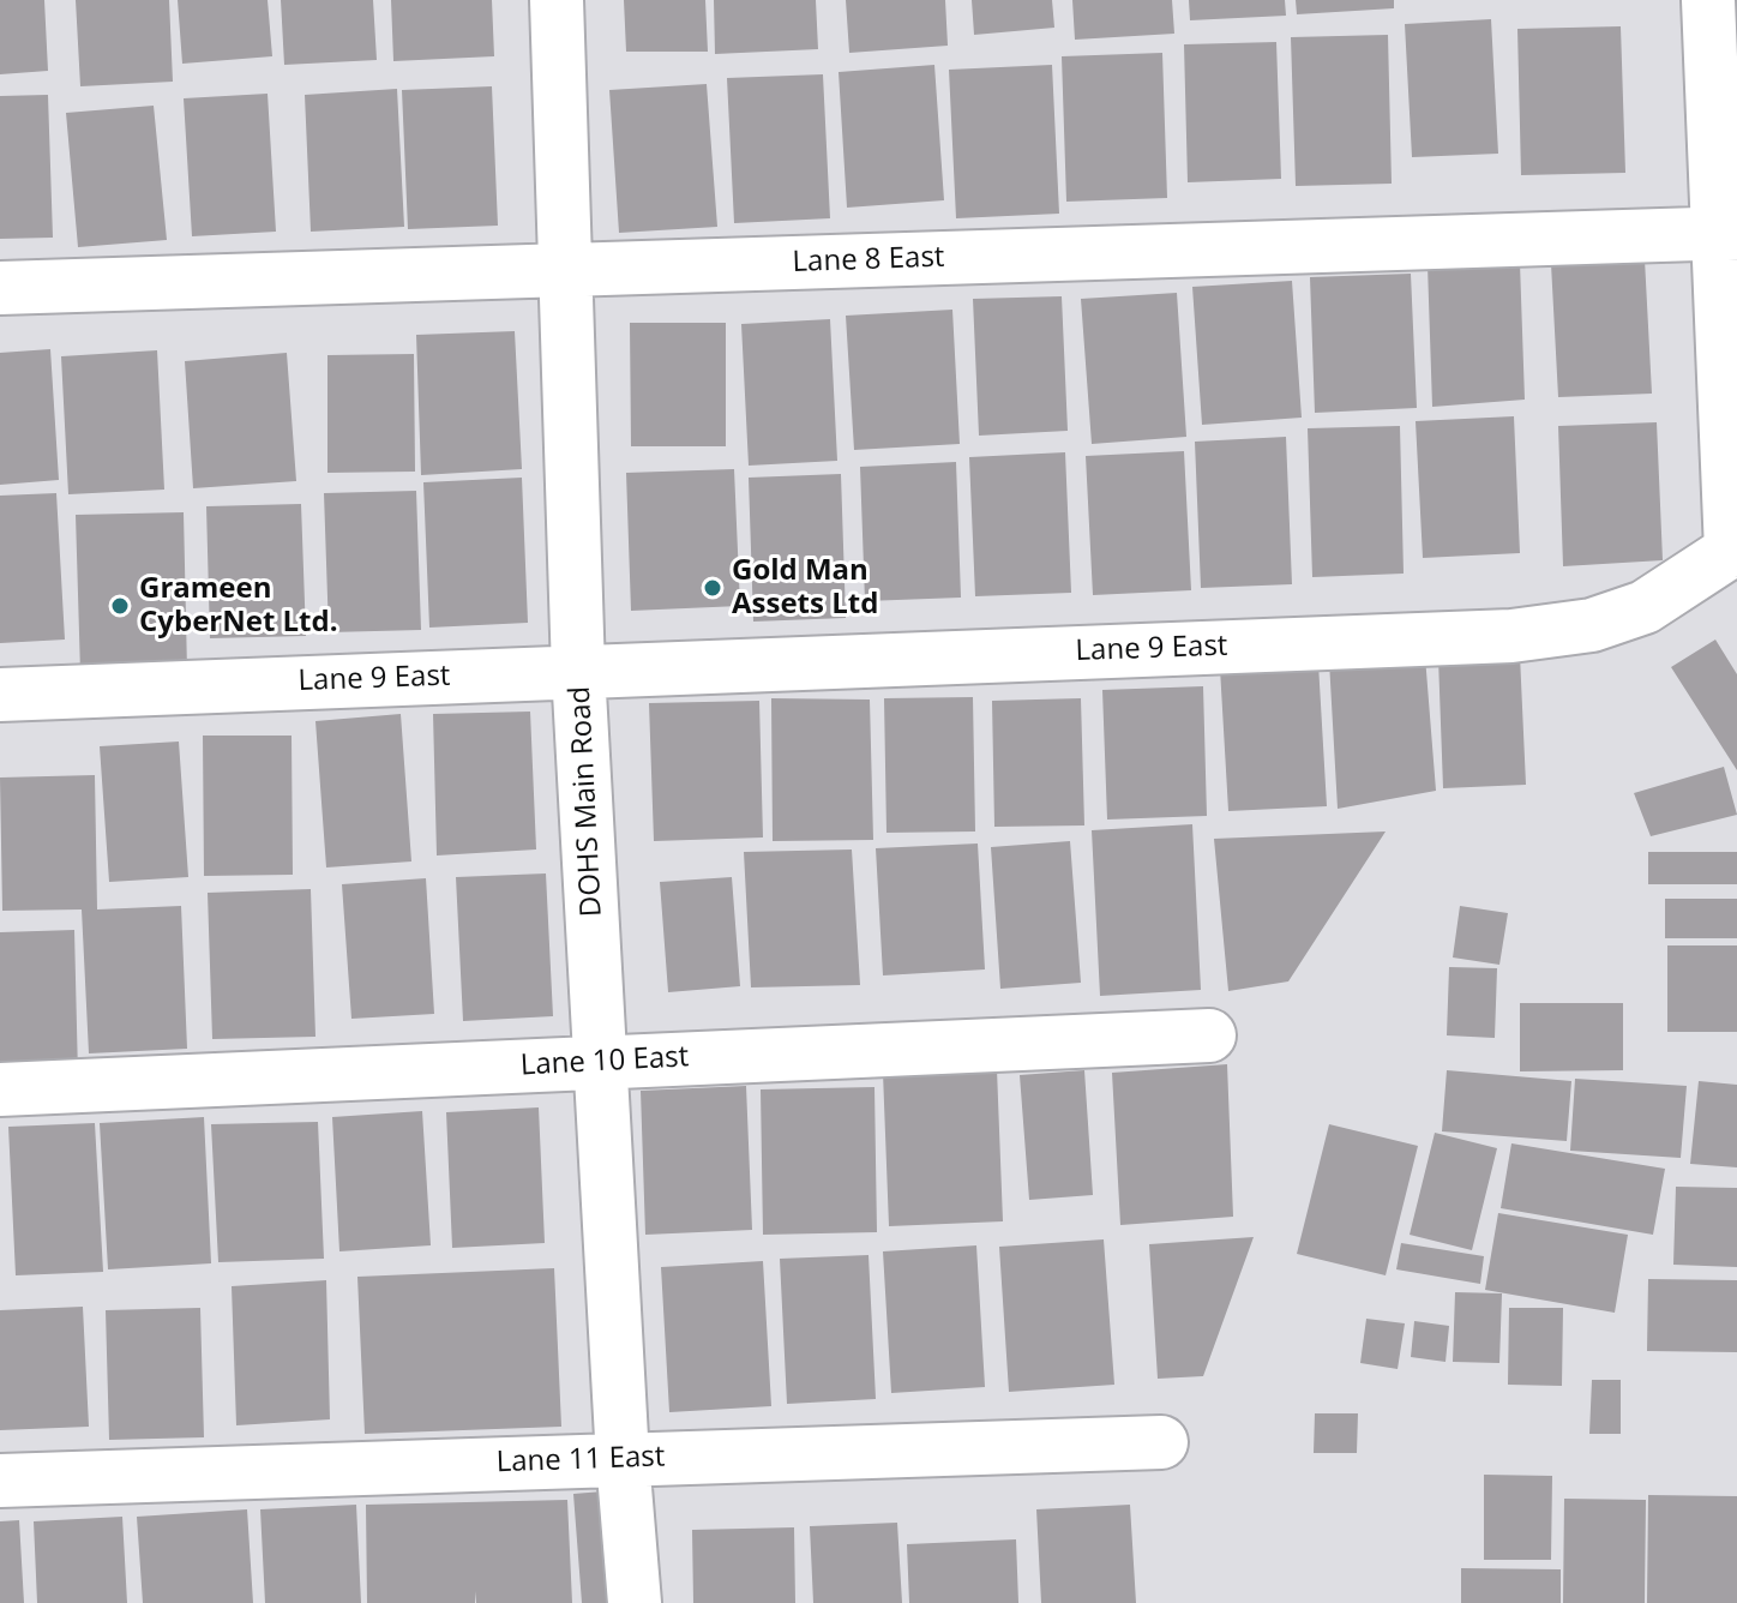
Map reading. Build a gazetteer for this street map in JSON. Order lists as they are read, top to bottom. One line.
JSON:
{"streets":{"street":["Lane 8 East","Lane 9 East","DOHS Main Road","Lane 10 East","Lane 11 East"]},"crossings":[["Lane 8 East","Lane 9 East"],["Lane 8 East","DOHS Main Road"],["Lane 9 East","DOHS Main Road"],["DOHS Main Road","Lane 10 East"],["DOHS Main Road","Lane 11 East"]],"places":["Gold Man Assets Ltd","Grameen CyberNet Ltd."]}
